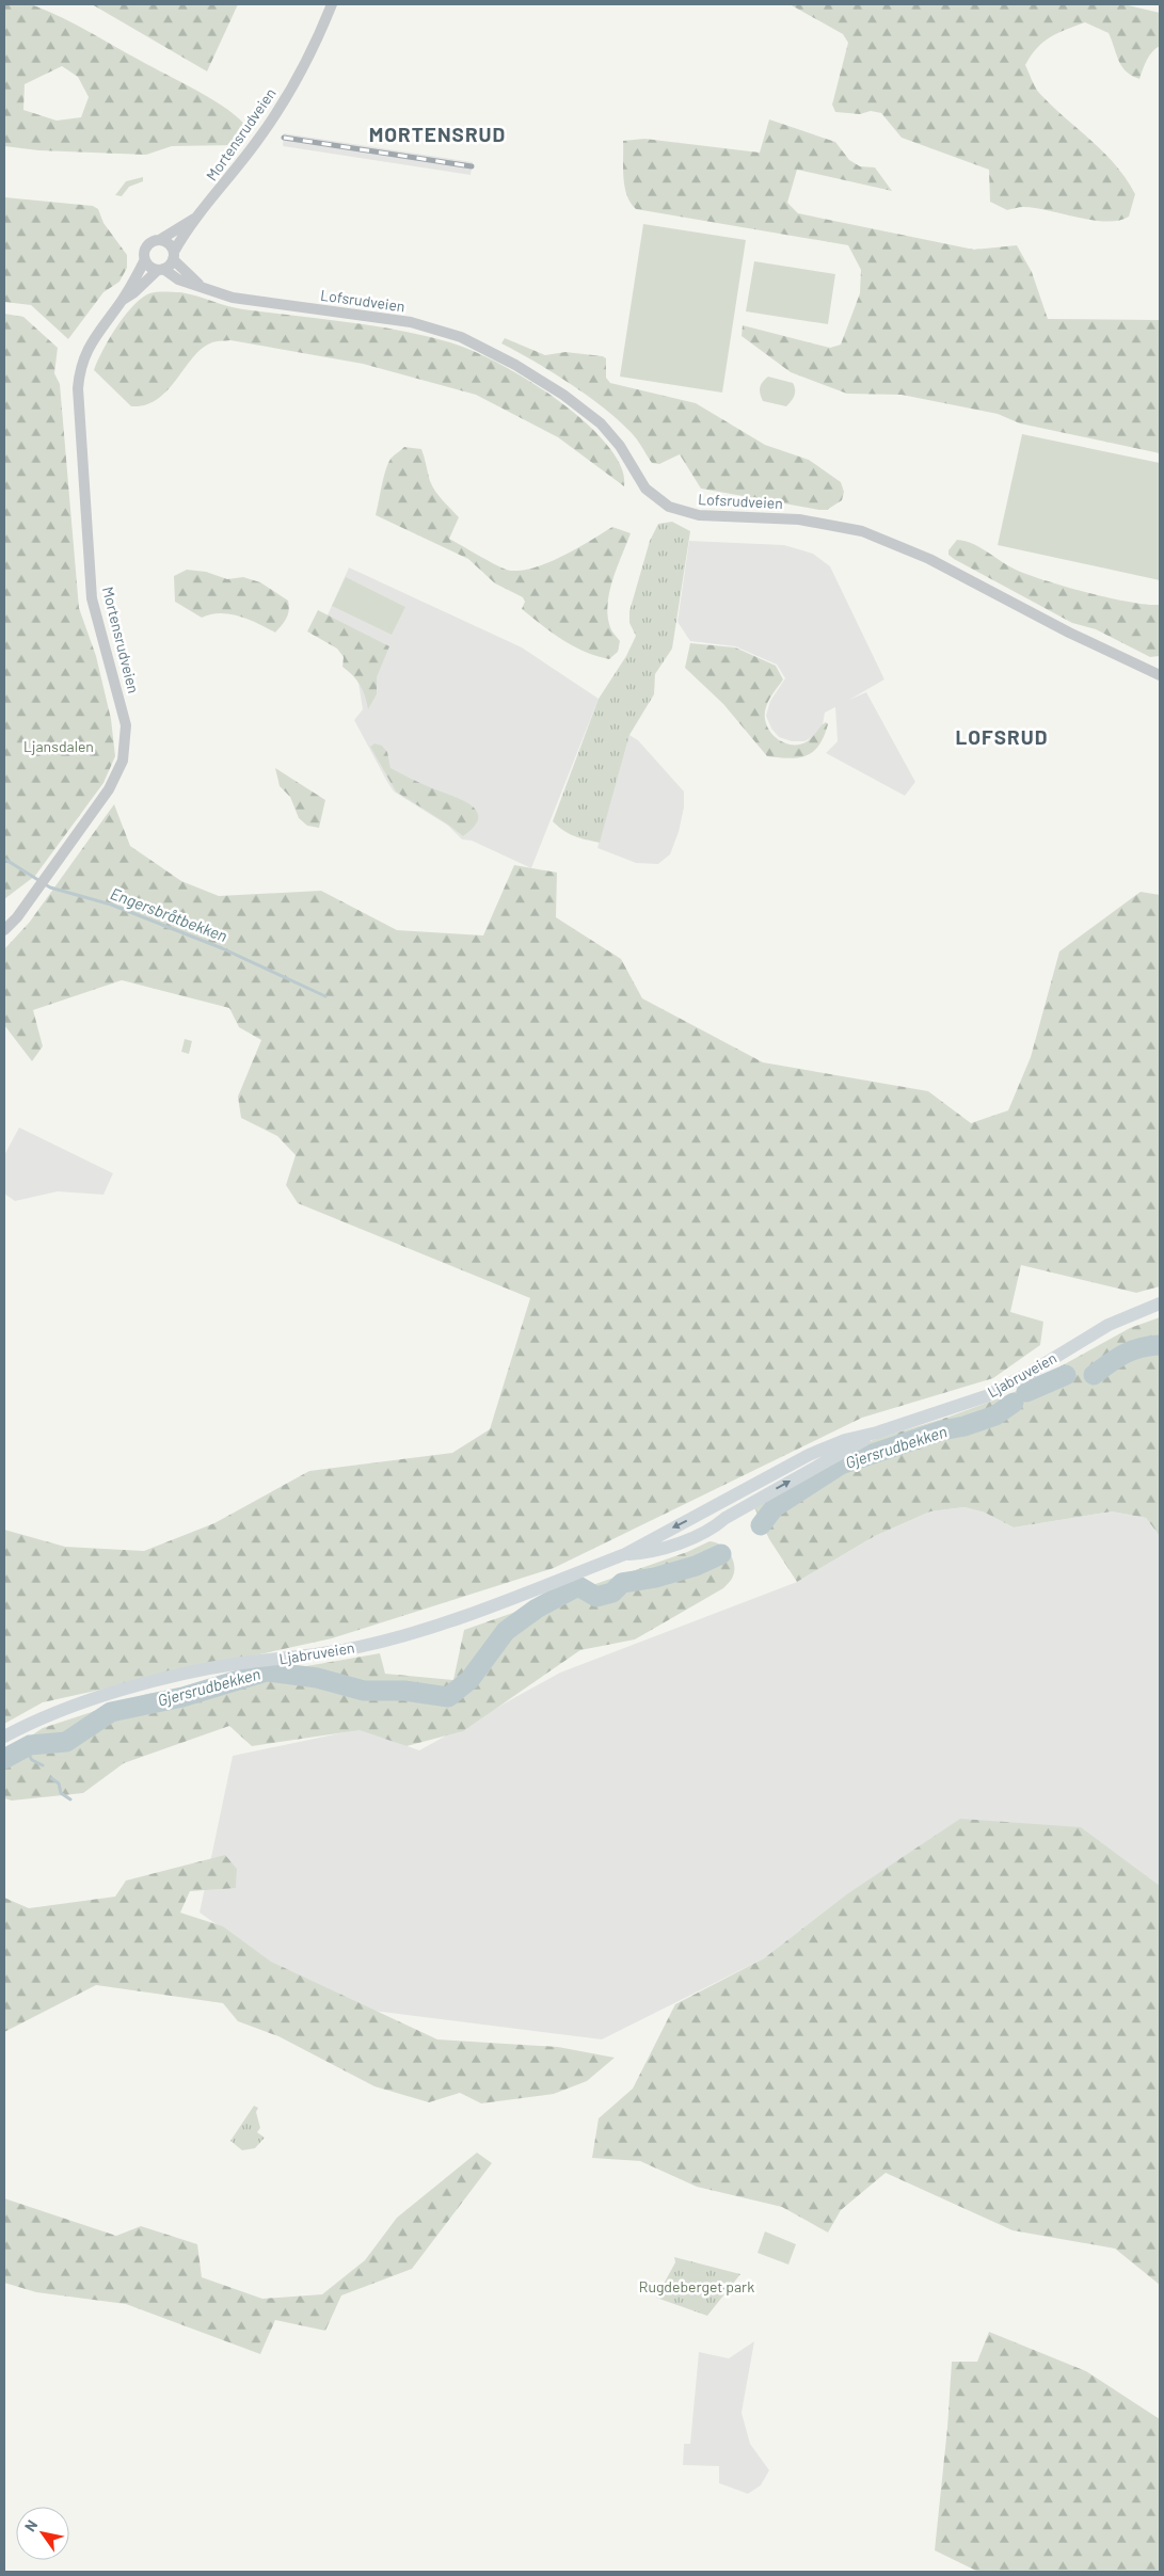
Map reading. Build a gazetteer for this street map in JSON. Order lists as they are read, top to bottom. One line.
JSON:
{"streets":{"main road":["Ljabruveien"],"street":["Mortensrudveien","Lofsrudveien"]},"crossings":[["Mortensrudveien","Lofsrudveien"]],"districts":["MORTENSRUD","LOFSRUD"],"water":["Engersbråtbekken","Gjersrudbekken"],"parks":["Ljansdalen","Rugdeberget park"],"north":"top left"}
